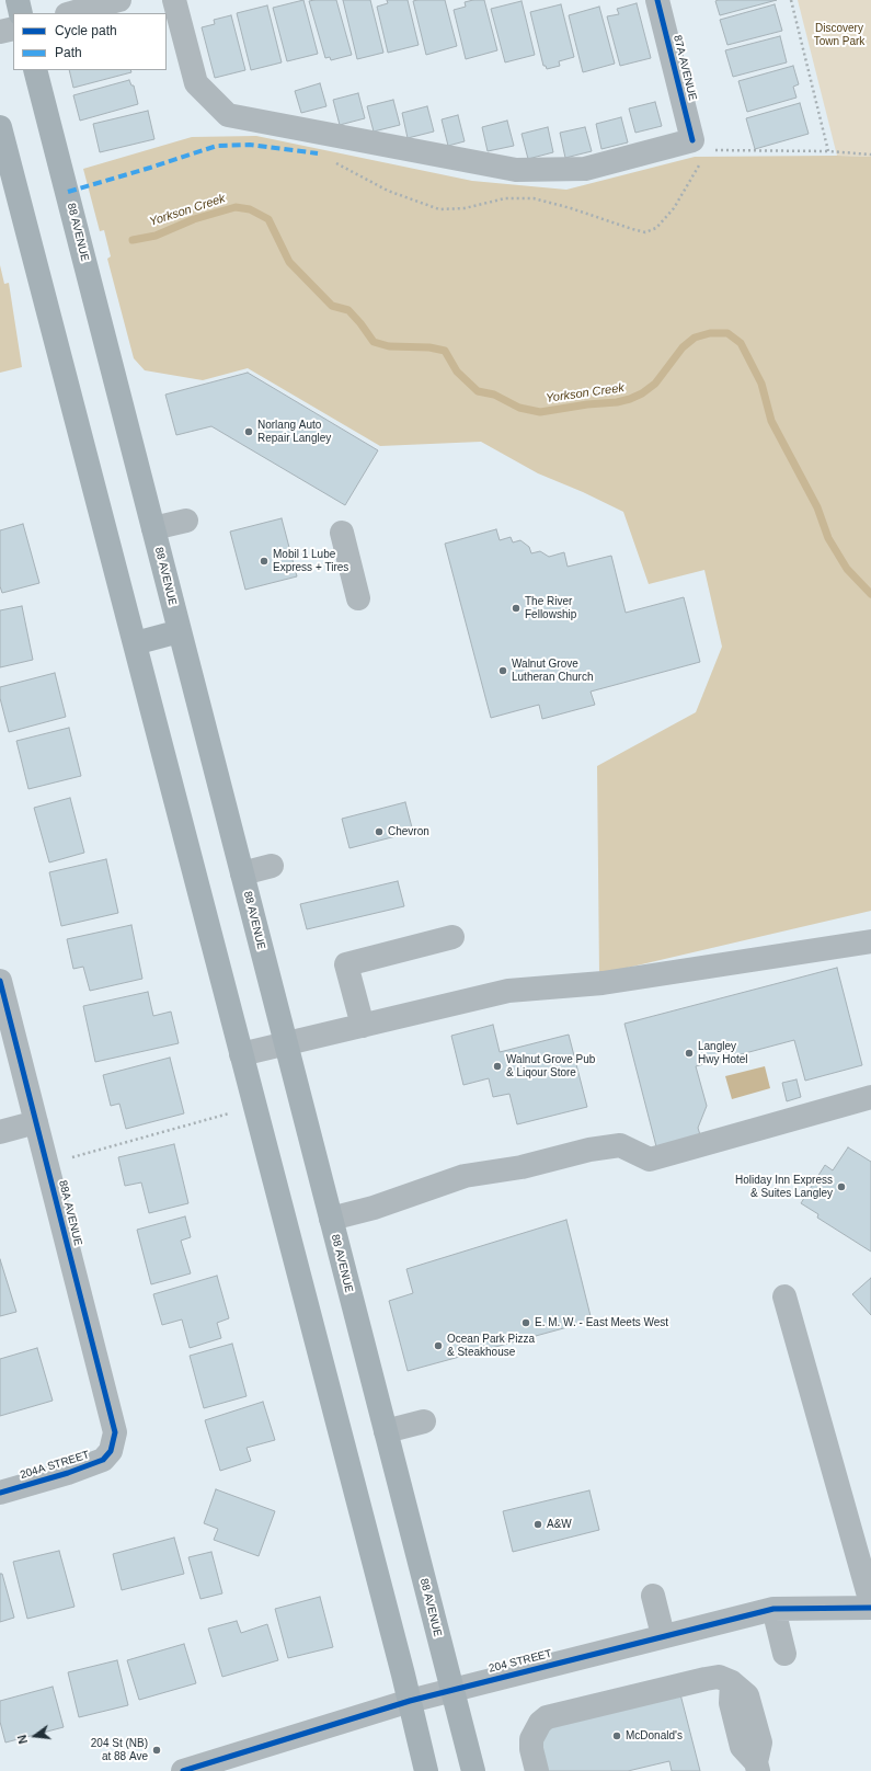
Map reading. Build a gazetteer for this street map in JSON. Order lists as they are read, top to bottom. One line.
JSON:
{"streets":{"main road":["88 AVENUE"],"street":["87A AVENUE","88A AVENUE","204A STREET","204 STREET"]},"crossings":[["88 AVENUE","204 STREET"],["88A AVENUE","204A STREET"]],"water":["Yorkson Creek"],"parks":["Discovery Town Park"],"places":["Norlang Auto Repair Langley","Mobil 1 Lube Express + Tires","The River Fellowship","Walnut Grove Lutheran Church","Chevron","Langley Hwy Hotel","Walnut Grove Pub & Liqour Store","Holiday Inn Express & Suites Langley","E. M. W. - East Meets West","Ocean Park Pizza & Steakhouse","A&W","McDonald's","204 St (NB) at 88 Ave"],"legend":["Cycle path","Path"],"north":"left"}
